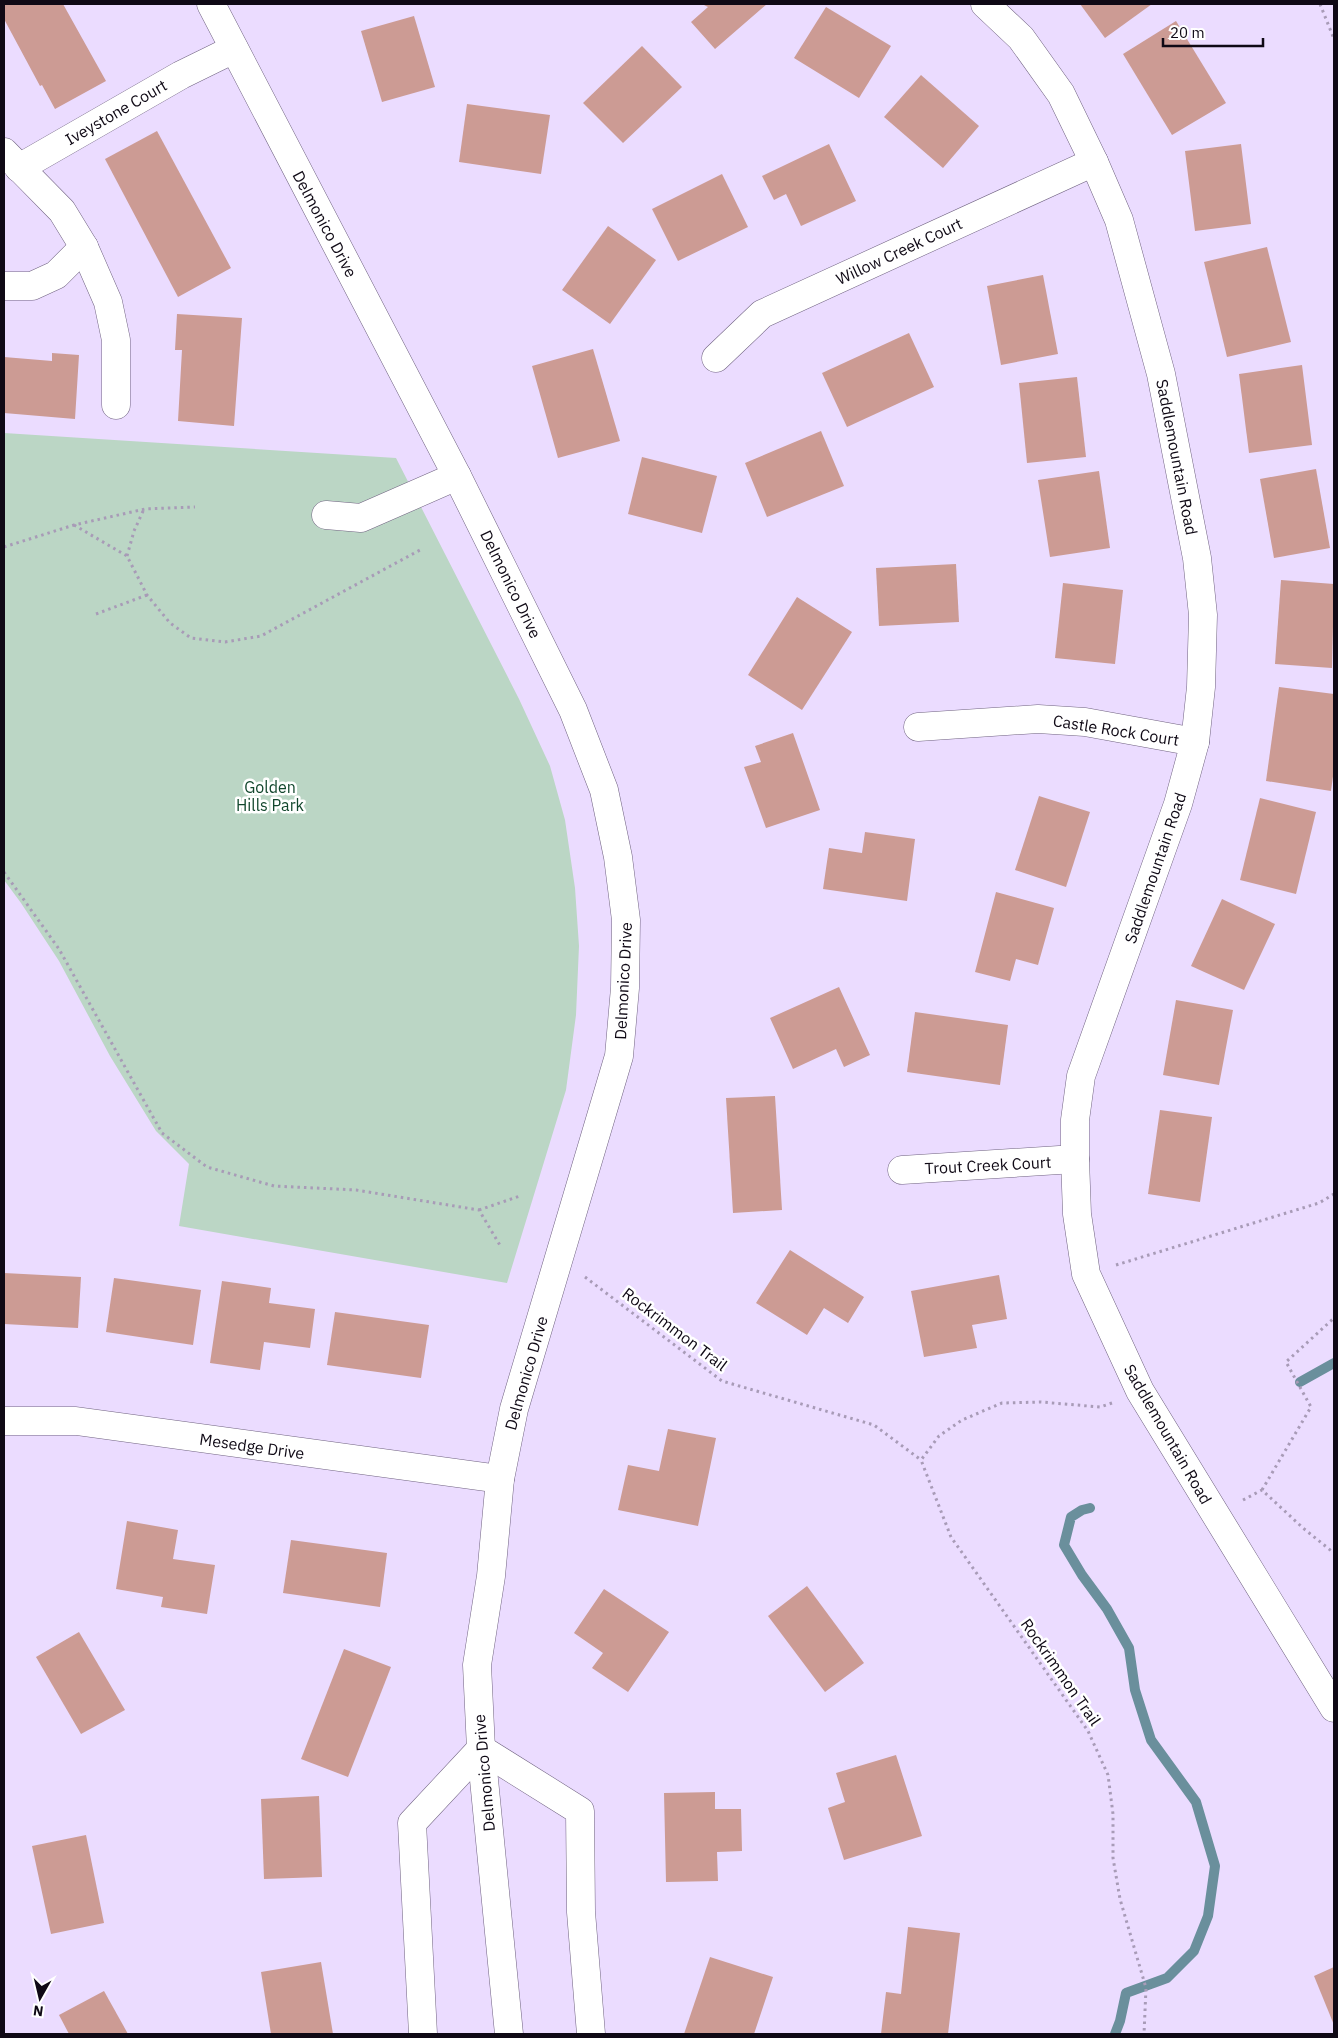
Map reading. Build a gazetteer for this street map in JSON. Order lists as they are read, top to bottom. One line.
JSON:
{"streets":{"street":["Iveystone Court","Delmonico Drive","Willow Creek Court","Saddlemountain Road","Castle Rock Court","Trout Creek Court","Mesedge Drive"],"path":["Rockrimmon Trail"]},"crossings":[["Iveystone Court","Delmonico Drive"],["Delmonico Drive","Rockrimmon Trail"],["Delmonico Drive","Mesedge Drive"],["Willow Creek Court","Saddlemountain Road"],["Saddlemountain Road","Castle Rock Court"],["Saddlemountain Road","Trout Creek Court"]],"parks":["Golden Hills Park"],"scale_bar":"20 m","north":"bottom"}
